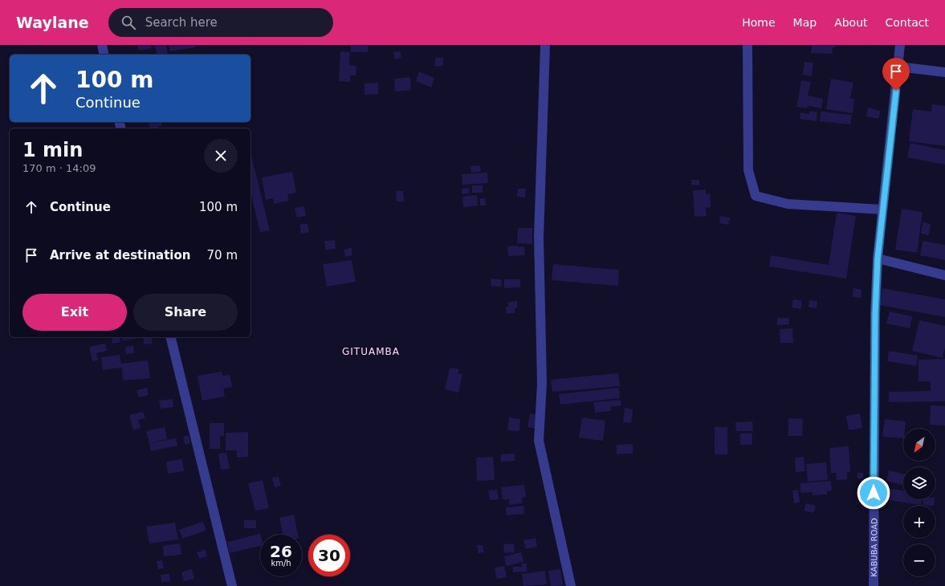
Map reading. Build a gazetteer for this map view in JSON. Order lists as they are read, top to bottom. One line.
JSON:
{"streets":{"street":["KABUBA ROAD"]},"districts":["GITUAMBA"],"north":"bottom left","page":{"header":"Waylane","search":"Search here","nav":["Home","Map","About","Contact"],"turn":["100 m","Continue"],"heading":["1 min","170 m · 14:09"],"list":[{"name":"Continue","value":"100 m"},{"name":"Arrive at destination","value":"70 m"}],"buttons":["Exit","Share"],"map_buttons":["+","−"],"speed":"26 km/h","limit":"30"}}
